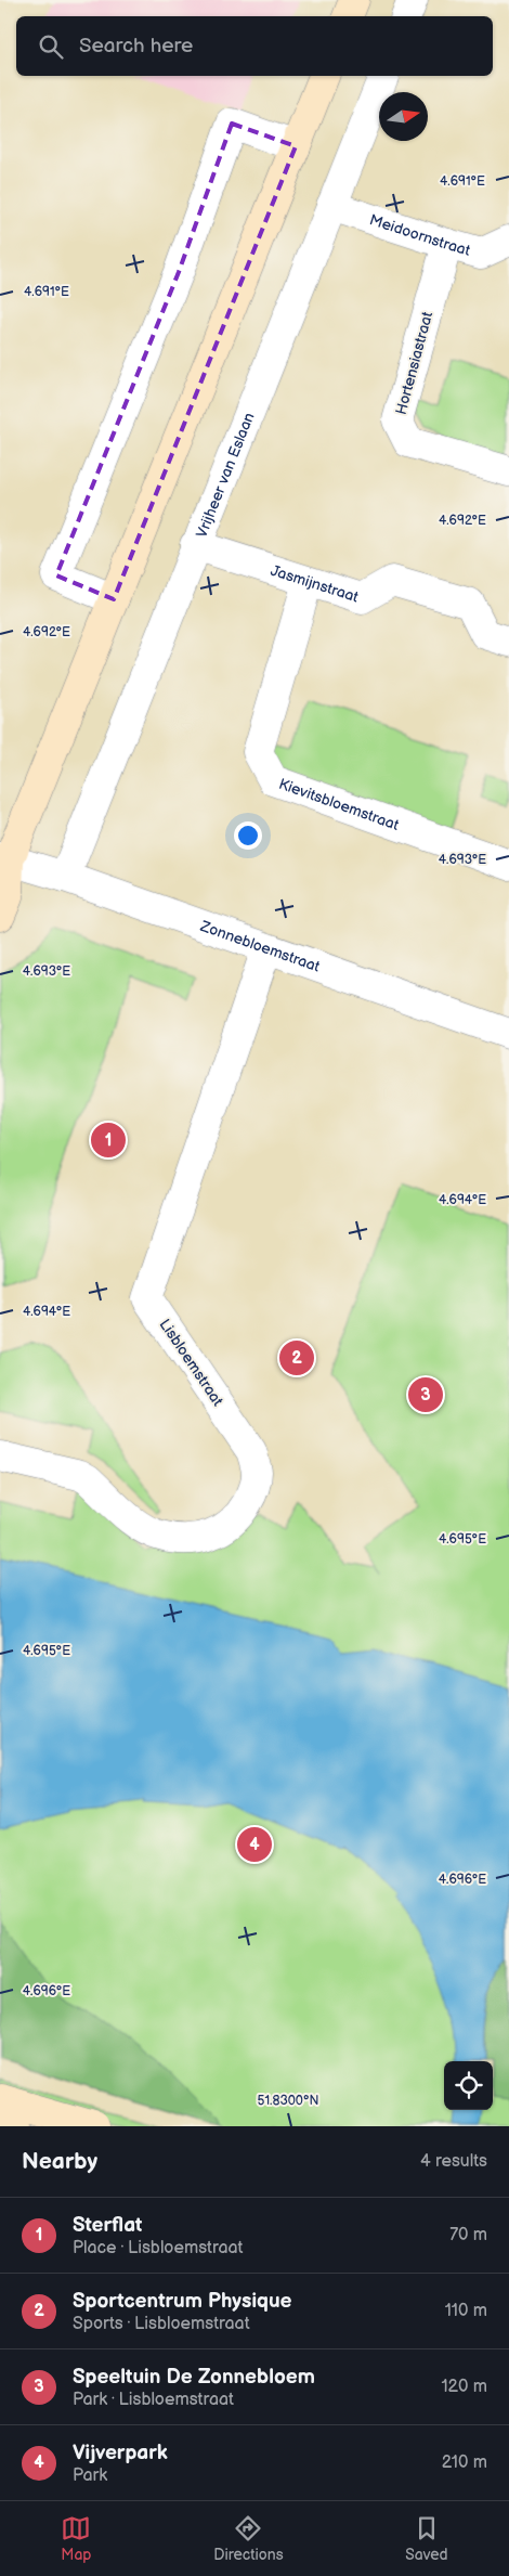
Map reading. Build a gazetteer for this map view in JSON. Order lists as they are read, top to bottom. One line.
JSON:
{"streets":{"street":["Meidoornstraat","Hortensiastraat","Vrijheer van Eslaan","Jasmijnstraat","Kievitsbloemstraat","Zonnebloemstraat","Lisbloemstraat"]},"crossings":[["Meidoornstraat","Hortensiastraat"],["Meidoornstraat","Vrijheer van Eslaan"],["Vrijheer van Eslaan","Jasmijnstraat"],["Vrijheer van Eslaan","Zonnebloemstraat"],["Jasmijnstraat","Kievitsbloemstraat"],["Zonnebloemstraat","Lisbloemstraat"]],"north":"right","page":{"search":"Search here","pins":["1","2","3","4"],"heading":["Nearby","4 results"],"list":[{"mark":"1","name":"Sterflat","note":"Place · Lisbloemstraat","value":"70 m"},{"mark":"2","name":"Sportcentrum Physique","note":"Sports · Lisbloemstraat","value":"110 m"},{"mark":"3","name":"Speeltuin De Zonnebloem","note":"Park · Lisbloemstraat","value":"120 m"},{"mark":"4","name":"Vijverpark","note":"Park","value":"210 m"}],"nav":["Map","Directions","Saved"]},"coordinates":["4.691°E","4.692°E","4.693°E","4.694°E","4.695°E","4.696°E","51.8300°N"]}
